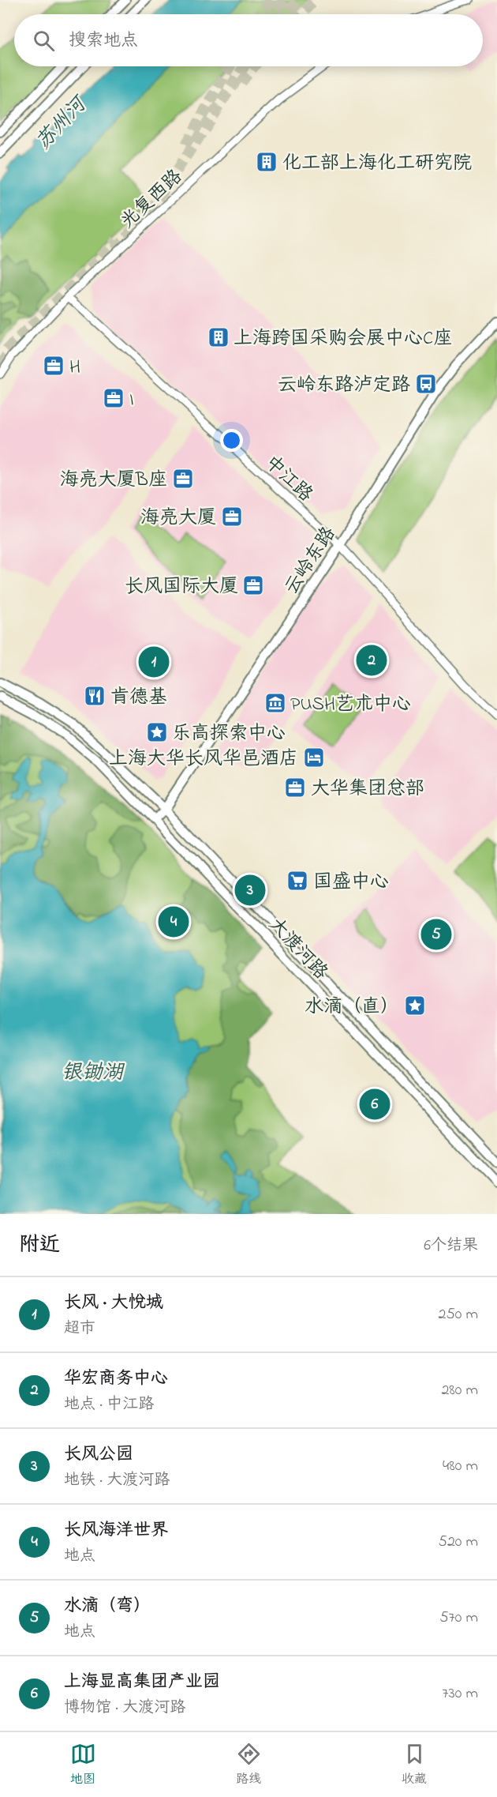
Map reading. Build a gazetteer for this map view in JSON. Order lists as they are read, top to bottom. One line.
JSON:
{"streets":{"main road":["云岭东路","大渡河路"],"street":["光复西路","中江路"]},"crossings":[["光复西路","中江路"],["中江路","云岭东路"],["云岭东路","大渡河路"]],"water":["苏州河","银锄湖"],"places":{"building":["化工部上海化工研究院","上海跨国采购会展中心C座"],"office":["H","I","海亮大厦B座","海亮大厦","长风国际大厦","大华集团总部"],"bus stop":["云岭东路泸定路"],"restaurant":["肯德基"],"museum":["PUSH艺术中心"],"place":["乐高探索中心","水滴（直）"],"hotel":["上海大华长风华邑酒店"],"supermarket":["国盛中心"]},"page":{"search":"搜索地点","pins":["2","1","3","4","5","6"],"heading":["附近","6个结果"],"list":[{"mark":"1","name":"长风 · 大悦城","note":"超市","value":"250 m"},{"mark":"2","name":"华宏商务中心","note":"地点 · 中江路","value":"280 m"},{"mark":"3","name":"长风公园","note":"地铁 · 大渡河路","value":"480 m"},{"mark":"4","name":"长风海洋世界","note":"地点","value":"520 m"},{"mark":"5","name":"水滴（弯）","note":"地点","value":"570 m"},{"mark":"6","name":"上海显高集团产业园","note":"博物馆 · 大渡河路","value":"730 m"}],"nav":["地图","路线","收藏"]}}
